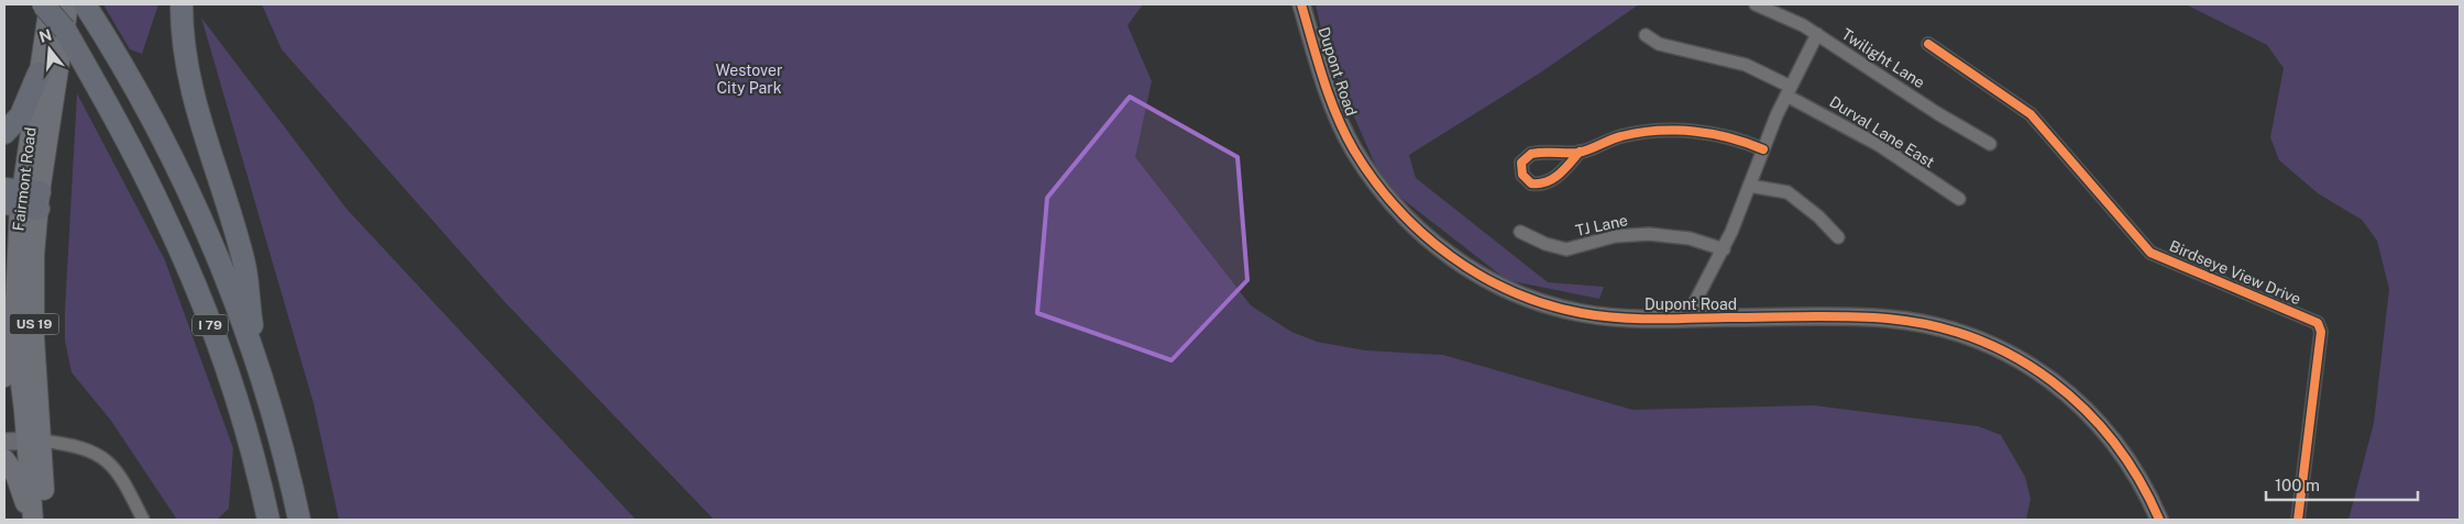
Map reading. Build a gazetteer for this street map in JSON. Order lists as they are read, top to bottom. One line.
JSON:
{"streets":{"highway":["I 79"],"main road":["Fairmont Road","US 19"],"street":["Twilight Lane","Dupont Road","Durval Lane East","TJ Lane","Birdseye View Drive"]},"crossings":[["Fairmont Road","I 79"]],"parks":["Westover City Park"],"scale_bar":"100 m","north":"top"}
